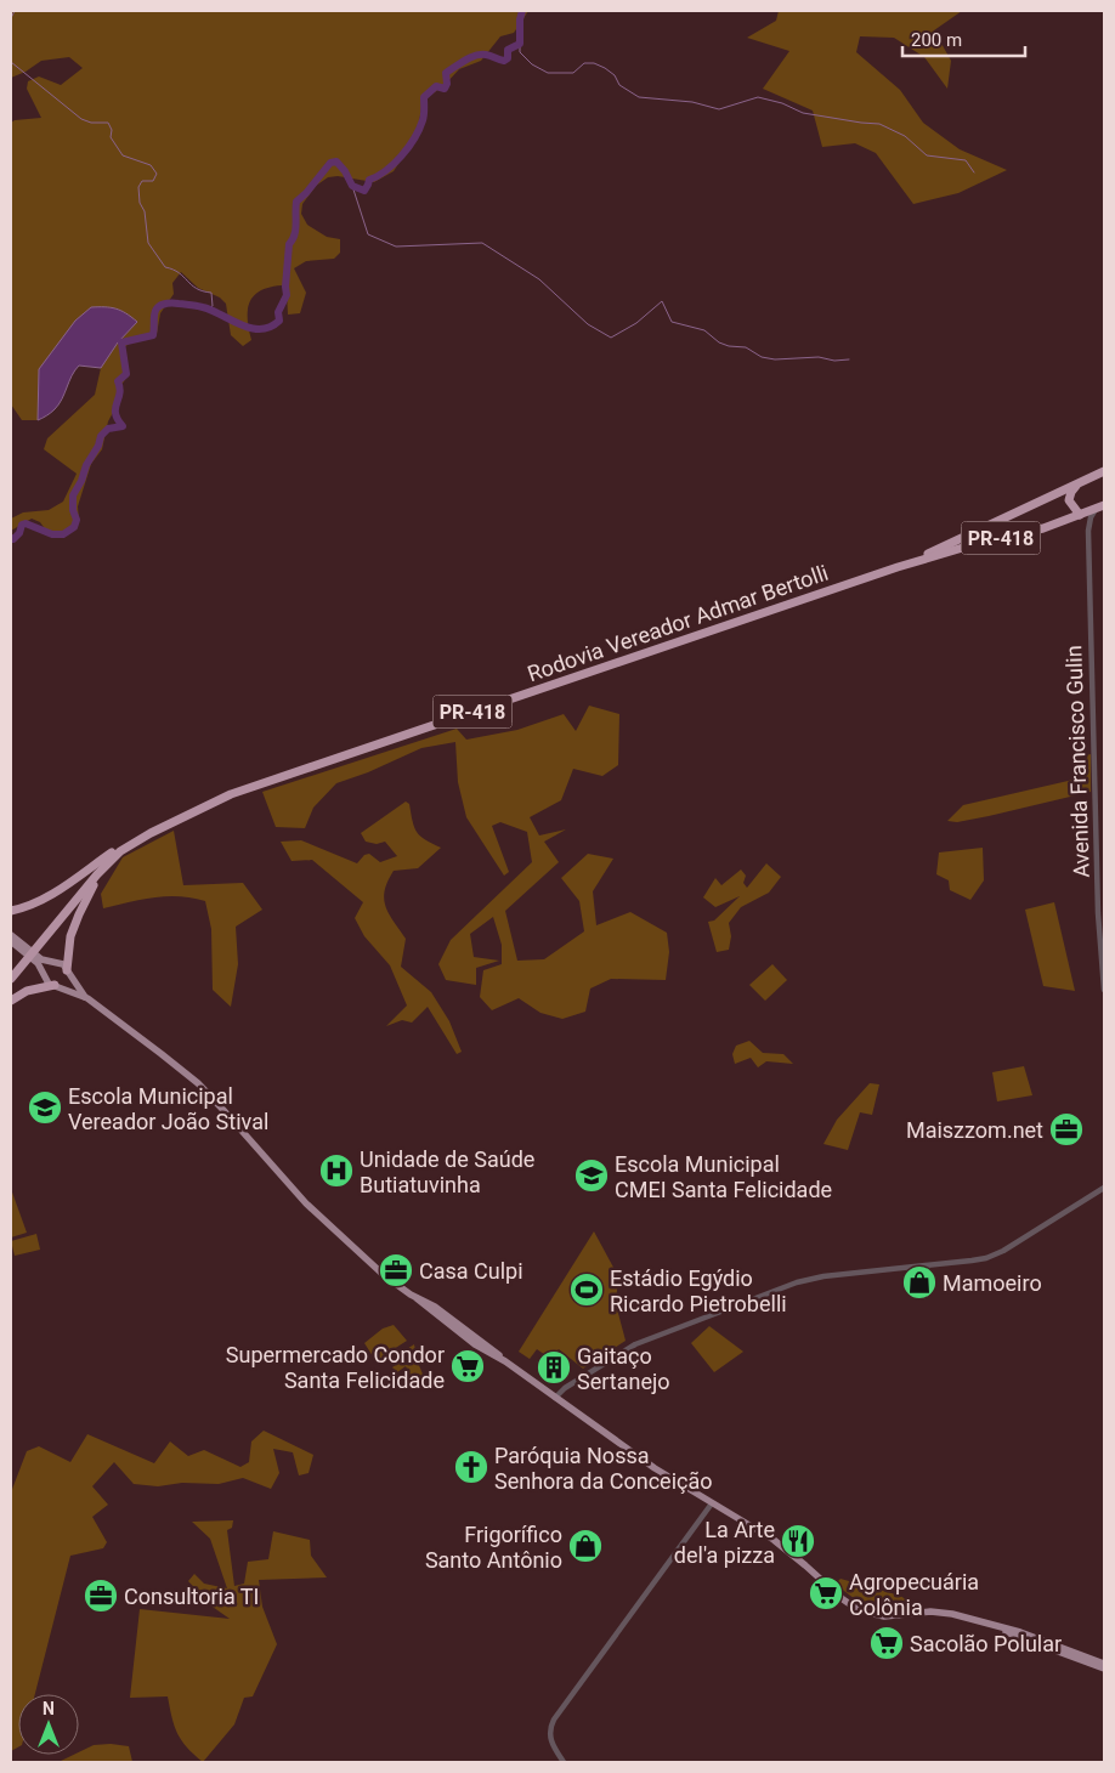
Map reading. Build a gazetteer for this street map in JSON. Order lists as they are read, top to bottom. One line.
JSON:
{"streets":{"highway":["PR-418","Rodovia Vereador Admar Bertolli"],"street":["Avenida Francisco Gulin"]},"crossings":[["Rodovia Vereador Admar Bertolli","Avenida Francisco Gulin"]],"places":{"school or university":["Escola Municipal Vereador João Stival","Escola Municipal CMEI Santa Felicidade"],"office":["Maiszzom.net","Casa Culpi","Consultoria TI"],"hospital":["Unidade de Saúde Butiatuvinha"],"shop":["Mamoeiro","Frigorífico Santo Antônio"],"sports":["Estádio Egýdio Ricardo Pietrobelli"],"supermarket":["Supermercado Condor Santa Felicidade","Agropecuária Colônia","Sacolão Polular"],"building":["Gaitaço Sertanejo"],"church":["Paróquia Nossa Senhora da Conceição"],"restaurant":["La Arte del'a pizza"]},"scale_bar":"200 m","north":"top"}
